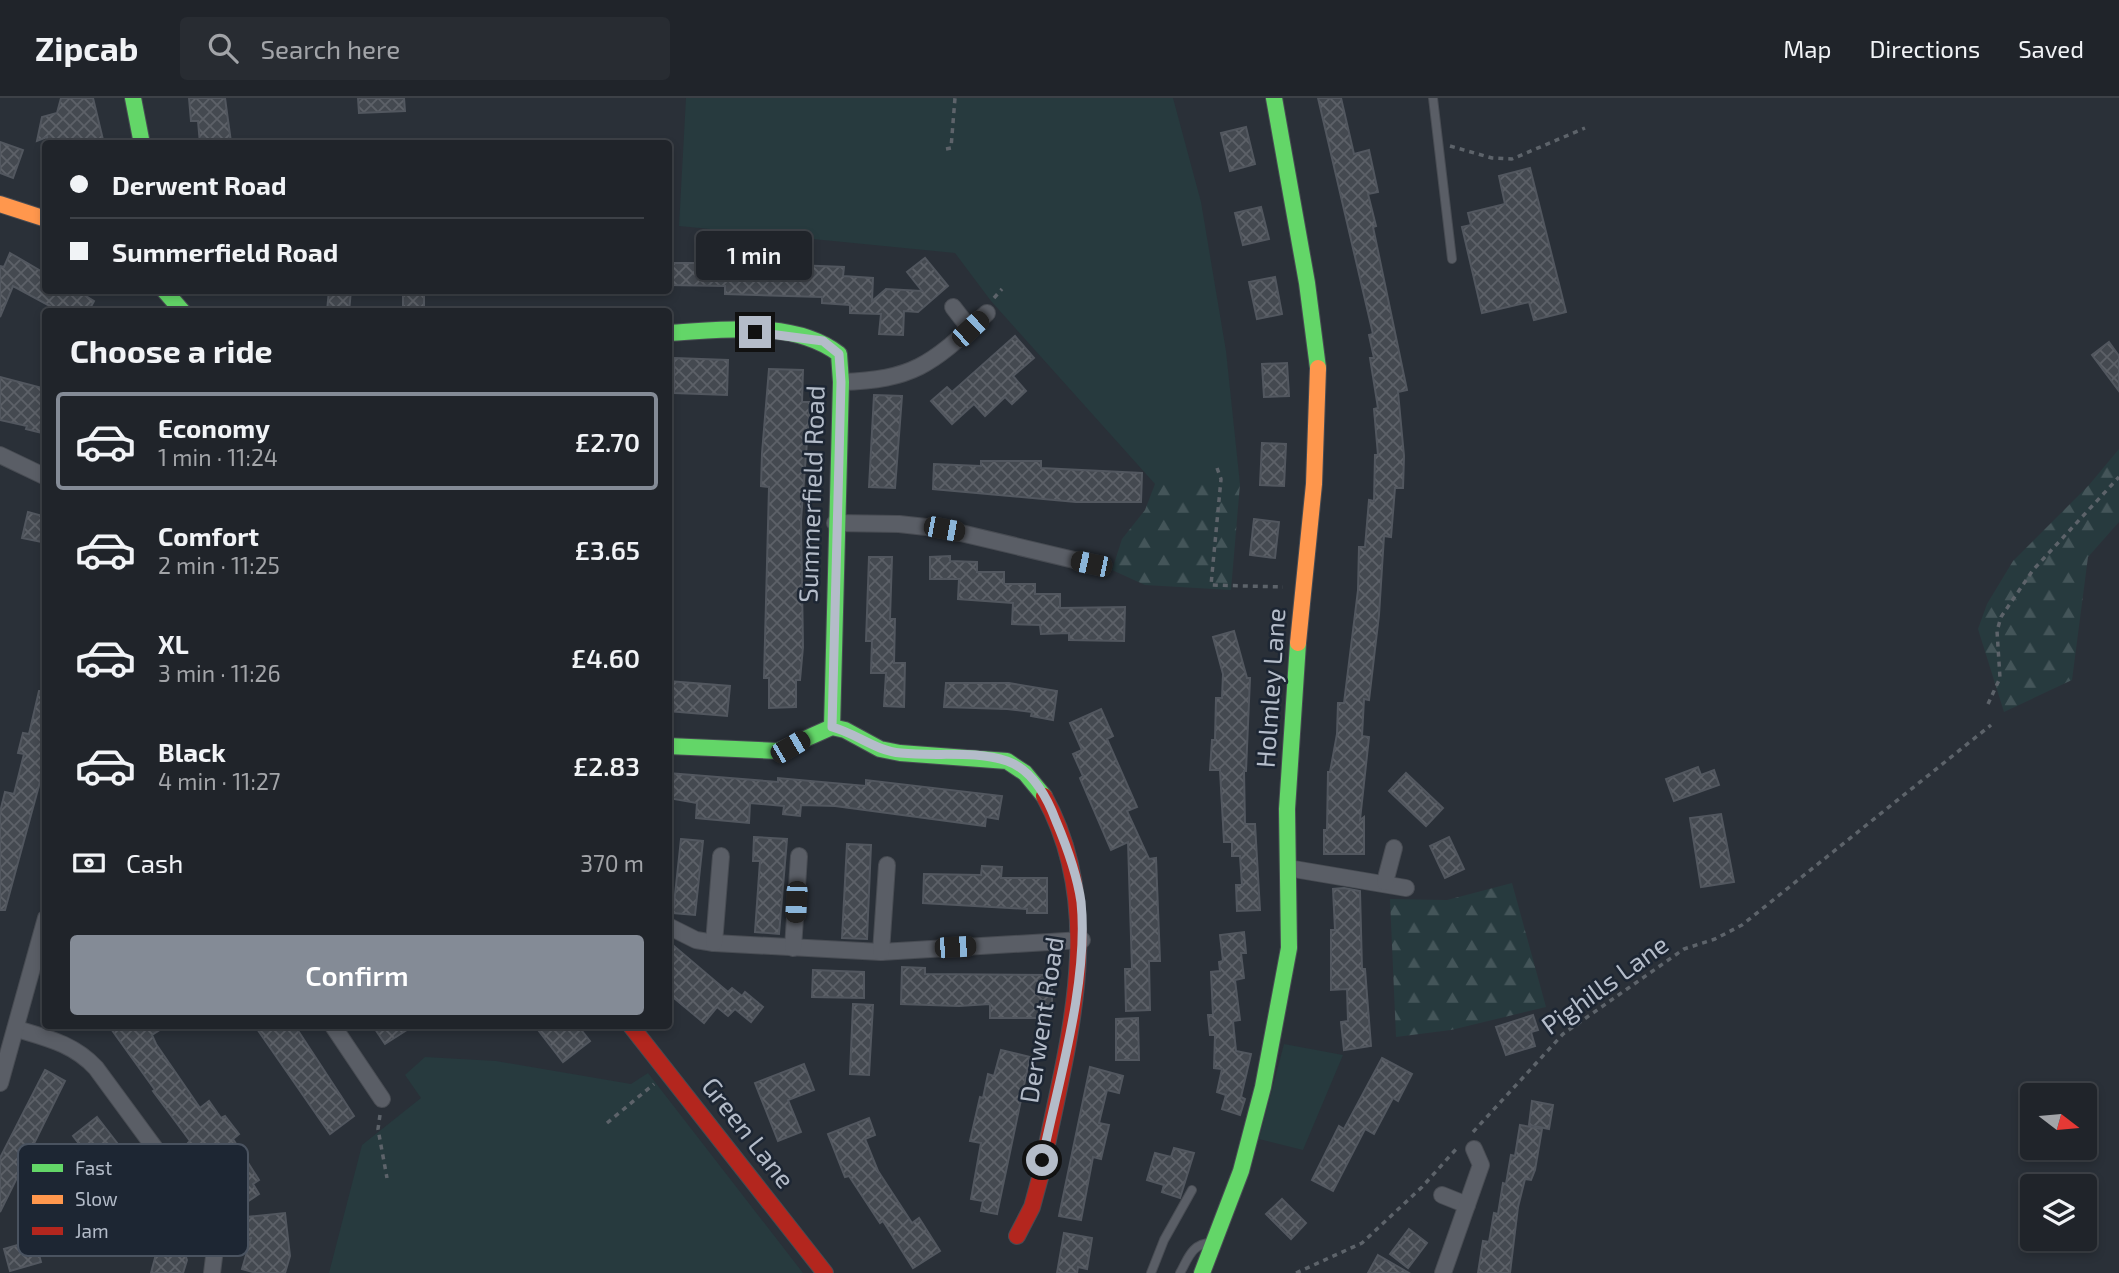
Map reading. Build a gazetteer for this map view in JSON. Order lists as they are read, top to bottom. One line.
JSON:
{"streets":{"main road":["Summerfield Road","Holmley Lane","Derwent Road","Green Lane"],"path":["Pighills Lane"]},"crossings":[["Summerfield Road","Derwent Road"]],"legend":["Fast","Slow","Jam"],"north":"right","page":{"header":"Zipcab","search":"Search here","nav":["Map","Directions","Saved"],"banner":["Derwent Road","Summerfield Road"],"bubble":"1 min","heading":"Choose a ride","list":[{"name":"Economy","note":"1 min · 11:24","value":"£2.70"},{"name":"Comfort","note":"2 min · 11:25","value":"£3.65"},{"name":"XL","note":"3 min · 11:26","value":"£4.60"},{"name":"Black","note":"4 min · 11:27","value":"£2.83"}],"pay":["Cash","370 m"],"buttons":"Confirm"}}
